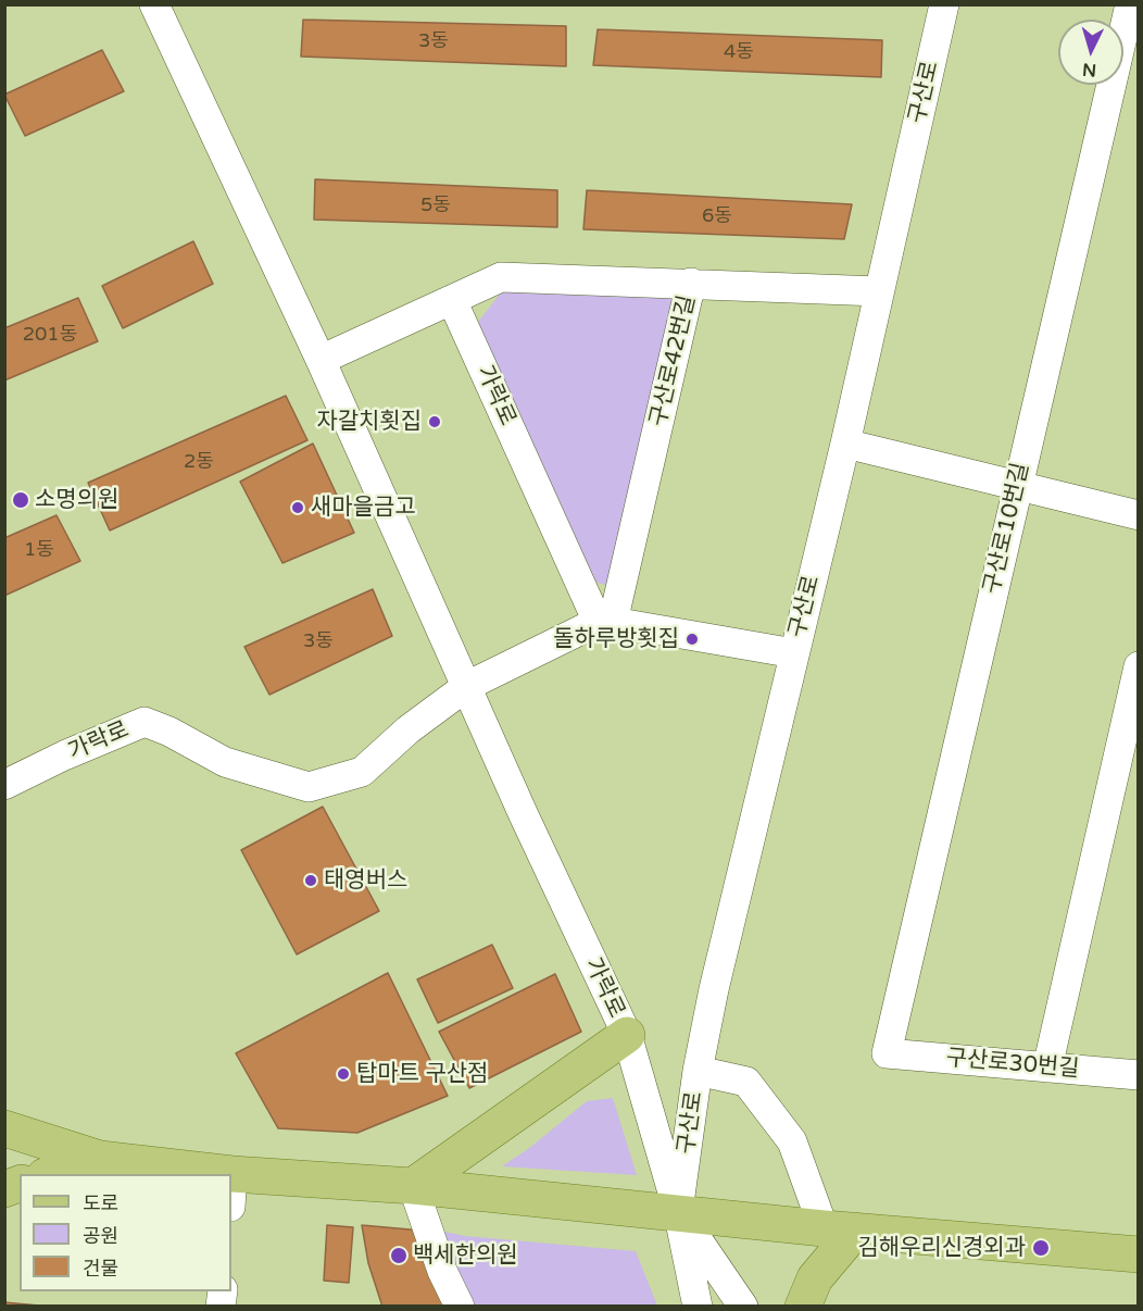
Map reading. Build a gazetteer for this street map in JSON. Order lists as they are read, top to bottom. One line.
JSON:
{"streets":{"street":["구산로","구산로42번길","가락로","구산로10번길","구산로30번길"]},"crossings":[["구산로","구산로42번길"],["구산로","가락로"],["구산로42번길","가락로"],["구산로10번길","구산로30번길"]],"places":["자갈치횟집","소명의원","새마을금고","돌하루방횟집","태영버스","탑마트 구산점","김해우리신경외과","백세한의원"],"house_numbers":["3동","4동","5동","6동","201동","2동","1동","3동"],"legend":["도로","공원","건물"],"north":"bottom"}
